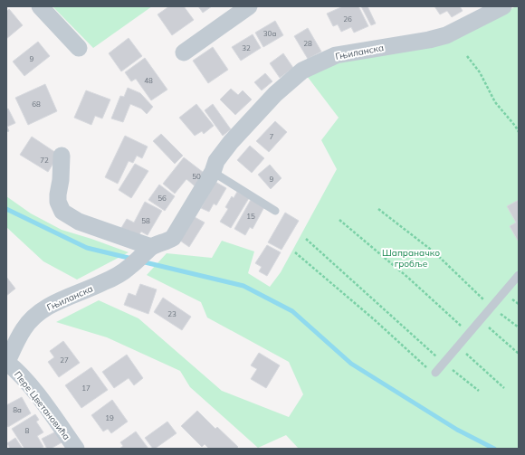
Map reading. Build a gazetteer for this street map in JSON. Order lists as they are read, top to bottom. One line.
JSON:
{"streets":{"street":["Гњиланска","Пере Цветановића"]},"crossings":[["Гњиланска","Пере Цветановића"]],"parks":["Шапраначко гробље"],"house_numbers":["26","30a","28","32","9","48","68","7","72","50","9","56","15","58","23","27","17","8a","19","8"]}
